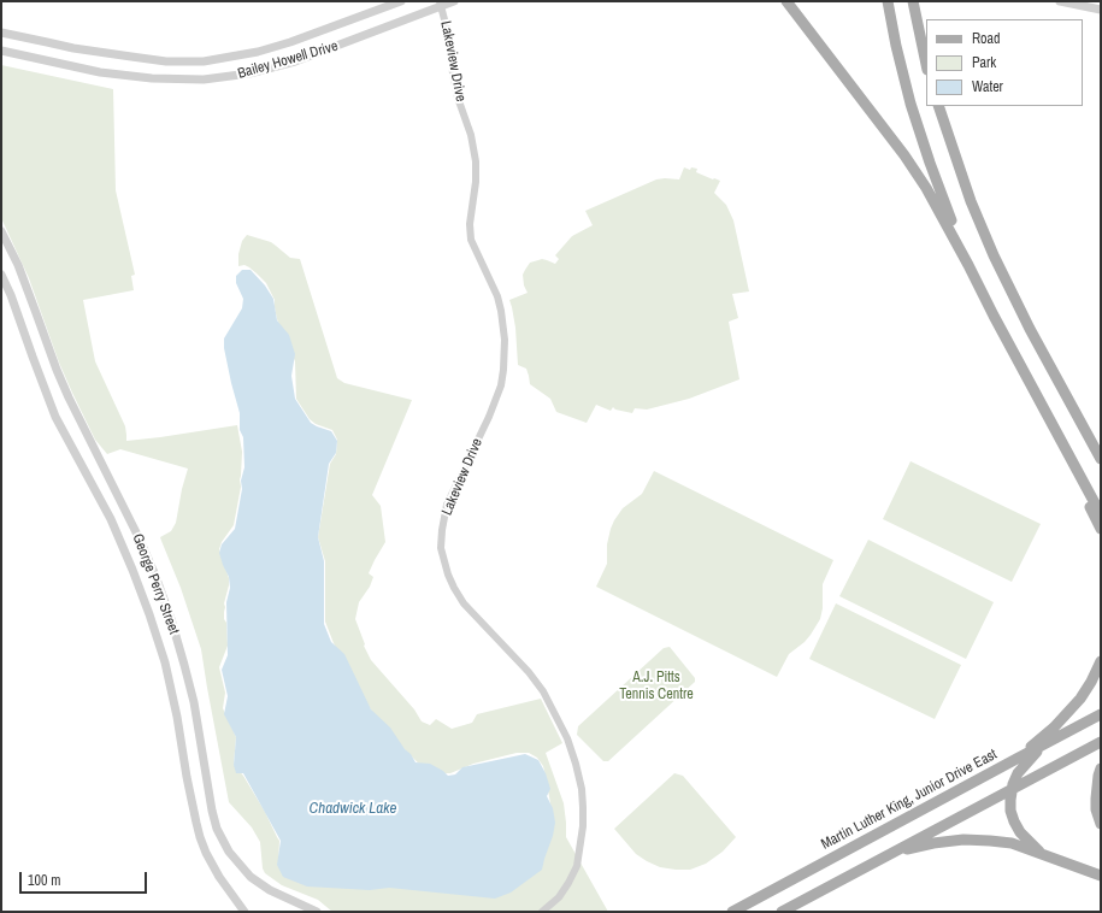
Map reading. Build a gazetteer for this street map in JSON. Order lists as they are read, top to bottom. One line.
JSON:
{"streets":{"main road":["Martin Luther King, Junior Drive East"],"street":["Bailey Howell Drive","Lakeview Drive","George Perry Street"]},"crossings":[["Bailey Howell Drive","Lakeview Drive"]],"water":["Chadwick Lake"],"parks":["A.J. Pitts Tennis Centre"],"legend":["Road","Park","Water"],"scale_bar":"100 m"}
